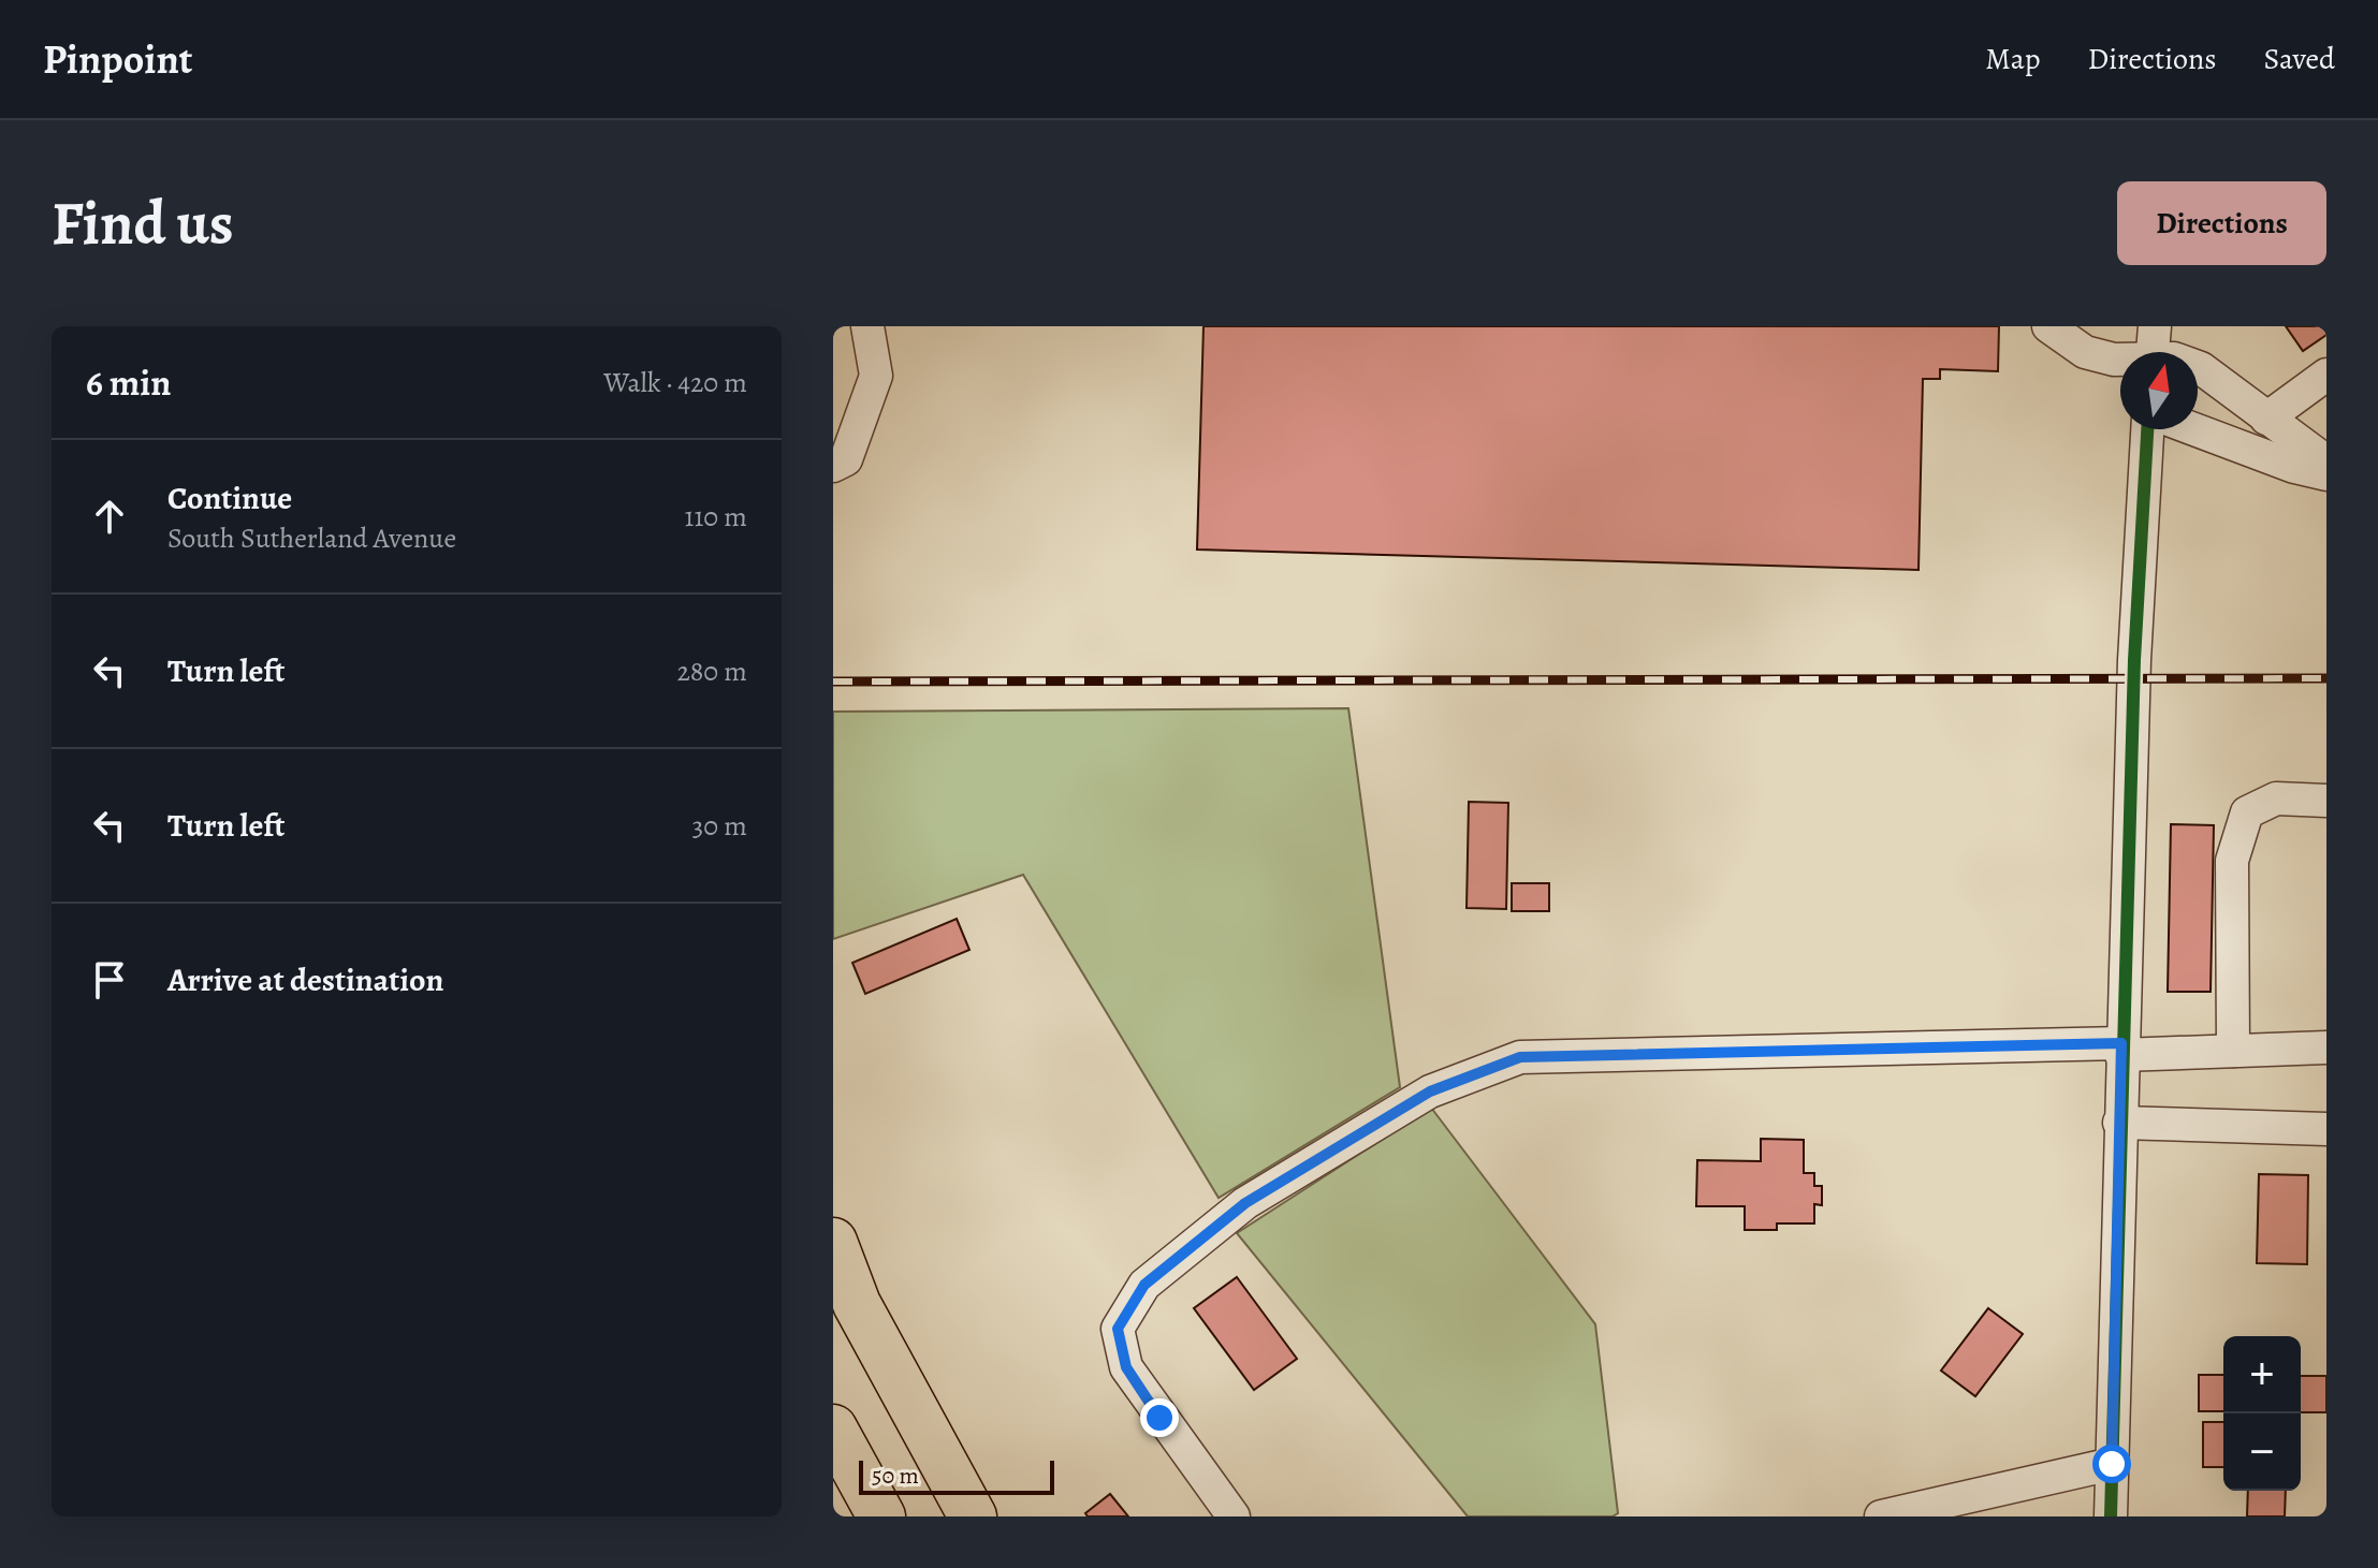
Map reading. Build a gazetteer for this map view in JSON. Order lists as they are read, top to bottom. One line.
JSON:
{"scale_bar":"50 m","north":"top","page":{"header":"Pinpoint","nav":["Map","Directions","Saved"],"buttons":"Directions","title":"Find us","heading":["6 min","Walk · 420 m"],"list":[["Continue","South Sutherland Avenue","110 m"],["Turn left","280 m"],["Turn left","30 m"],"Arrive at destination"],"map_buttons":["+","−"],"scale":"50 m"}}
